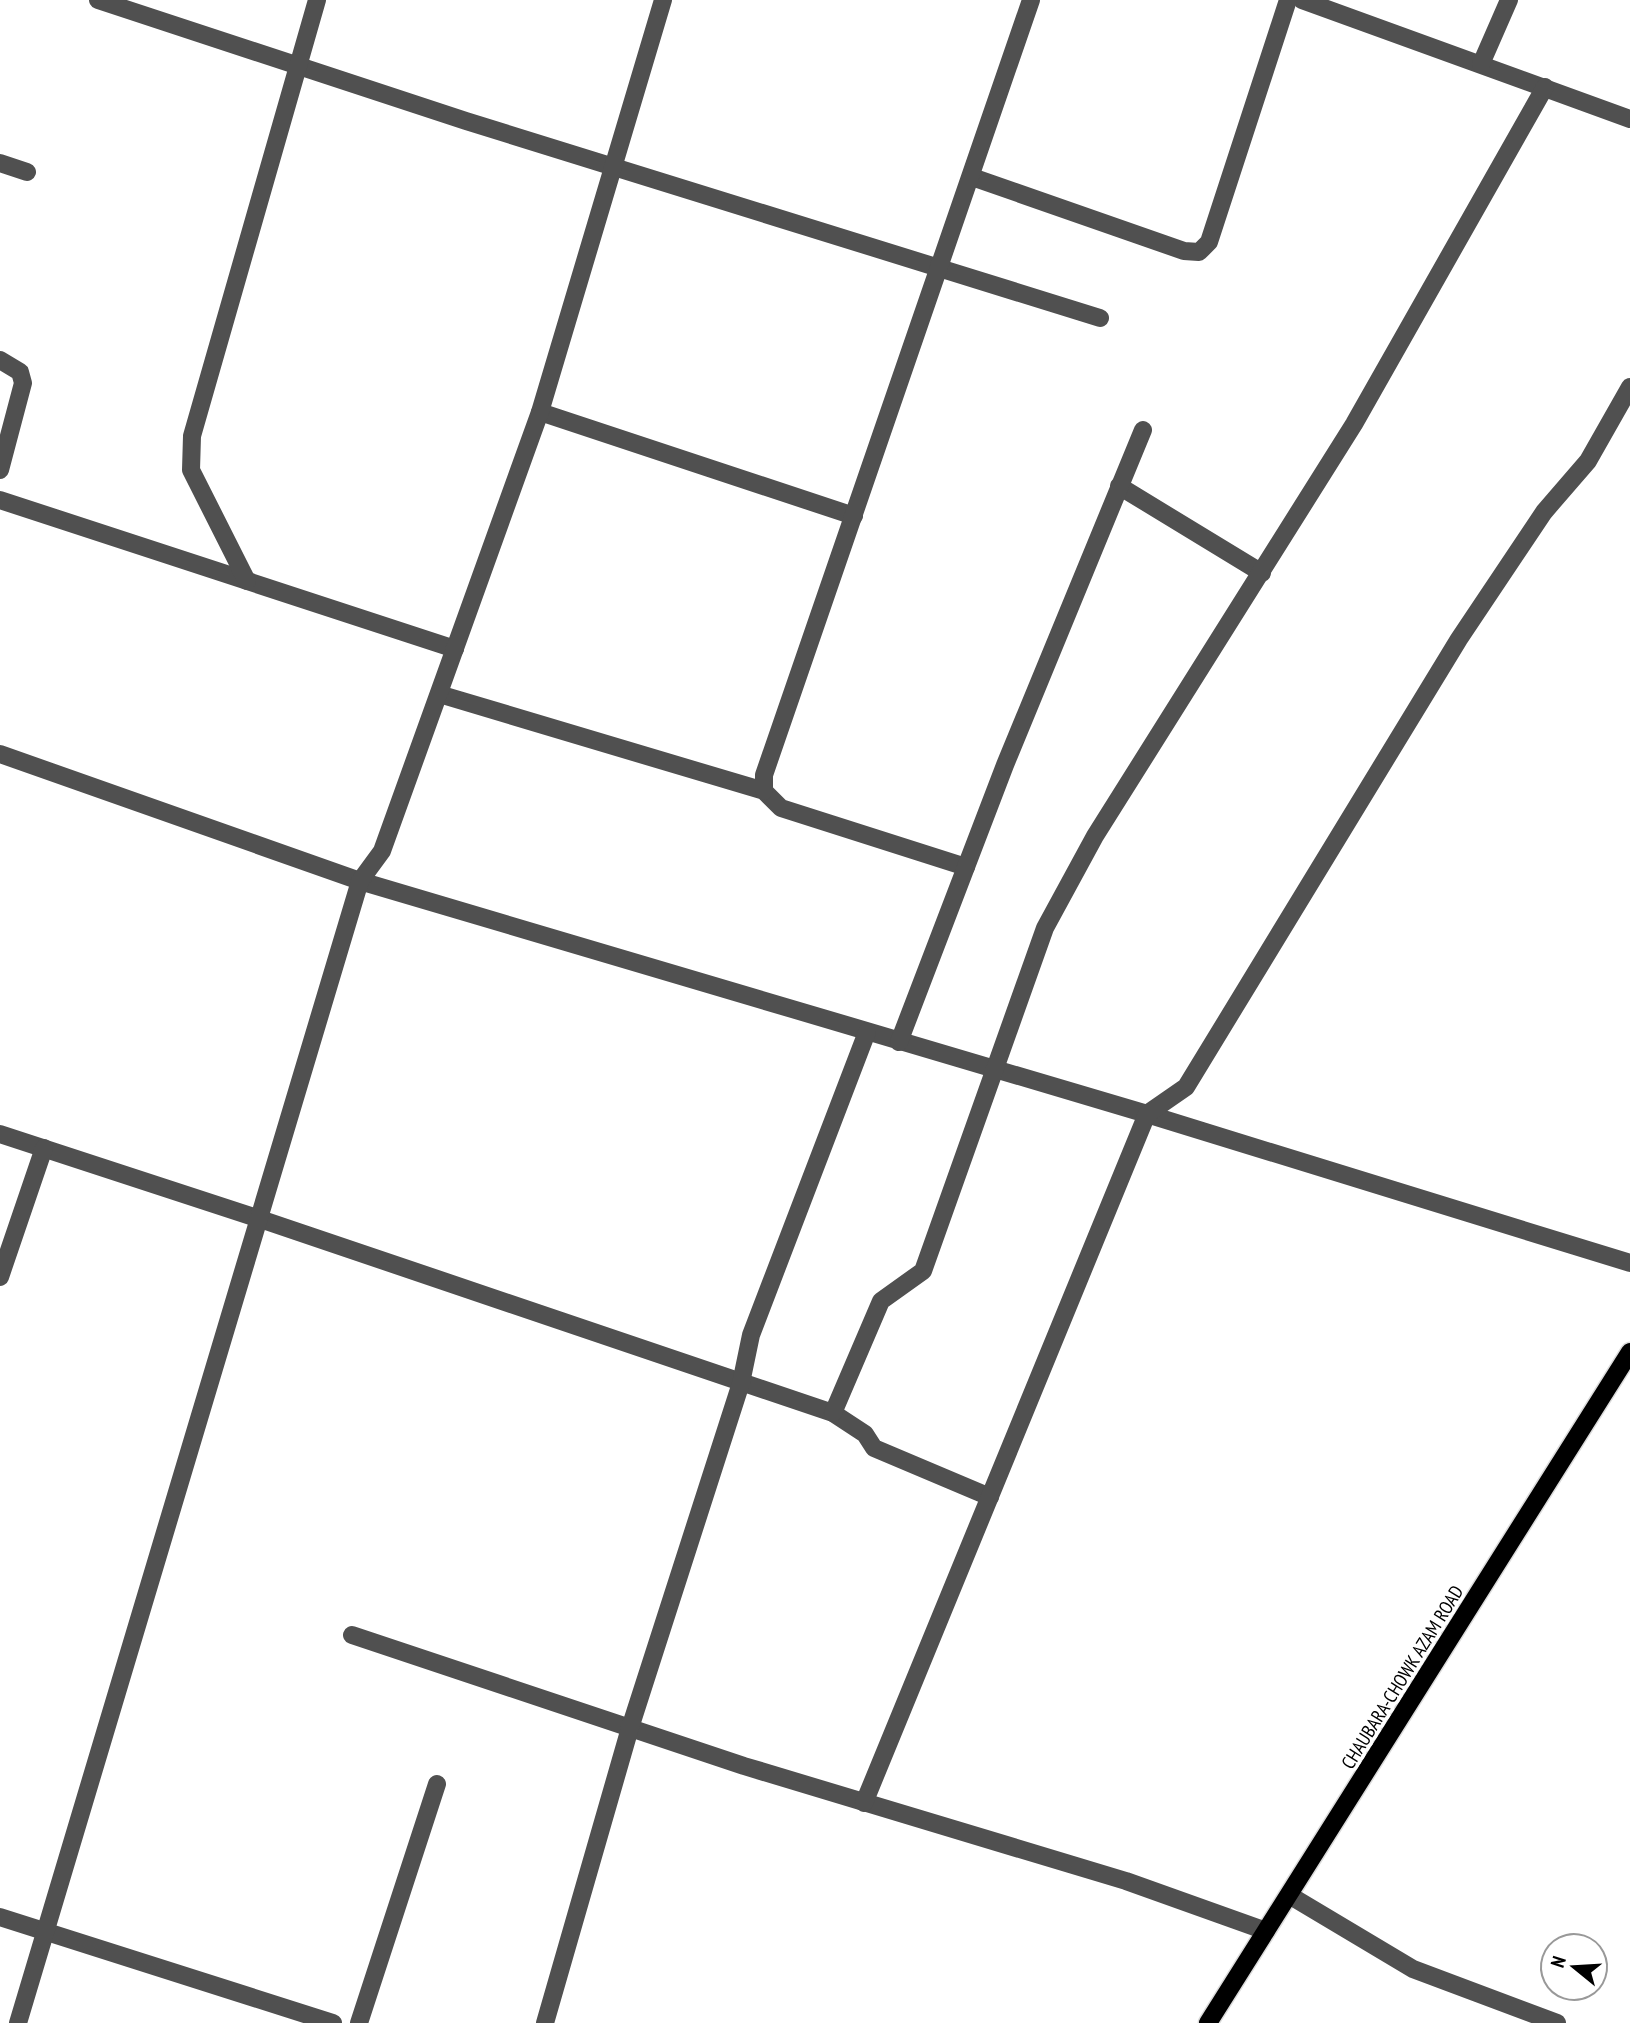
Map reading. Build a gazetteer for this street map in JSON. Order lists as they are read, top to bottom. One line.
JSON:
{"streets":{"main road":["CHAUBARA-CHOWK AZAM ROAD"]},"north":"left"}
